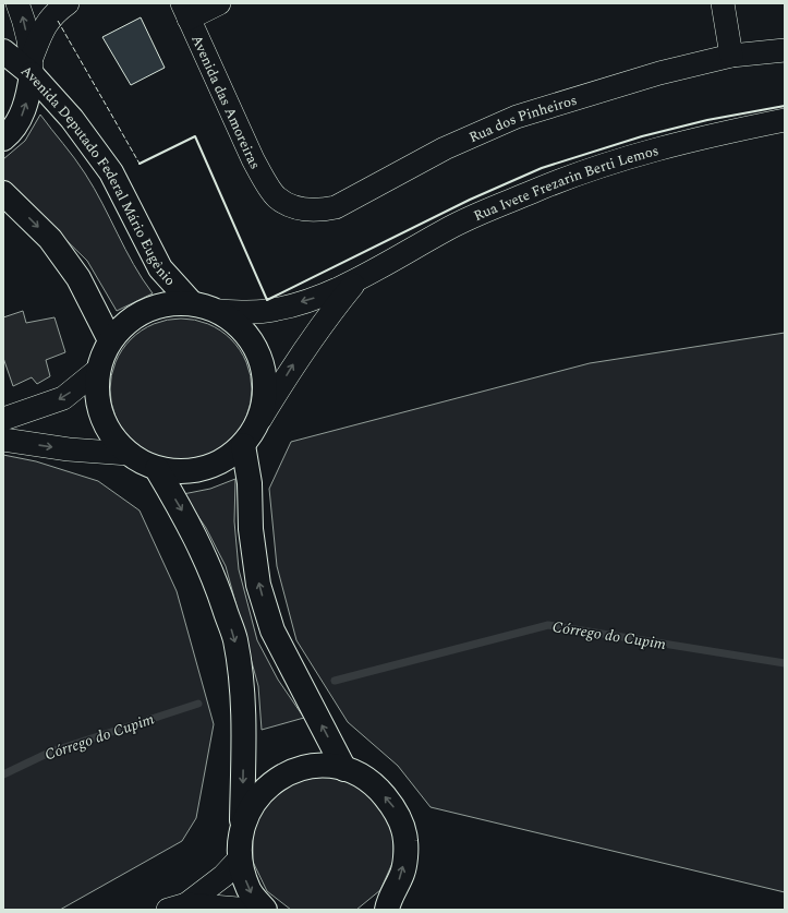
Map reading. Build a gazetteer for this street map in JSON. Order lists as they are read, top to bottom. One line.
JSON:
{"streets":{"street":["Avenida das Amoreiras","Rua dos Pinheiros","Avenida Deputado Federal Mário Eugênio","Rua Ivete Frezarin Berti Lemos"]},"crossings":[["Avenida das Amoreiras","Rua dos Pinheiros"]],"water":["Córrego do Cupim"]}
